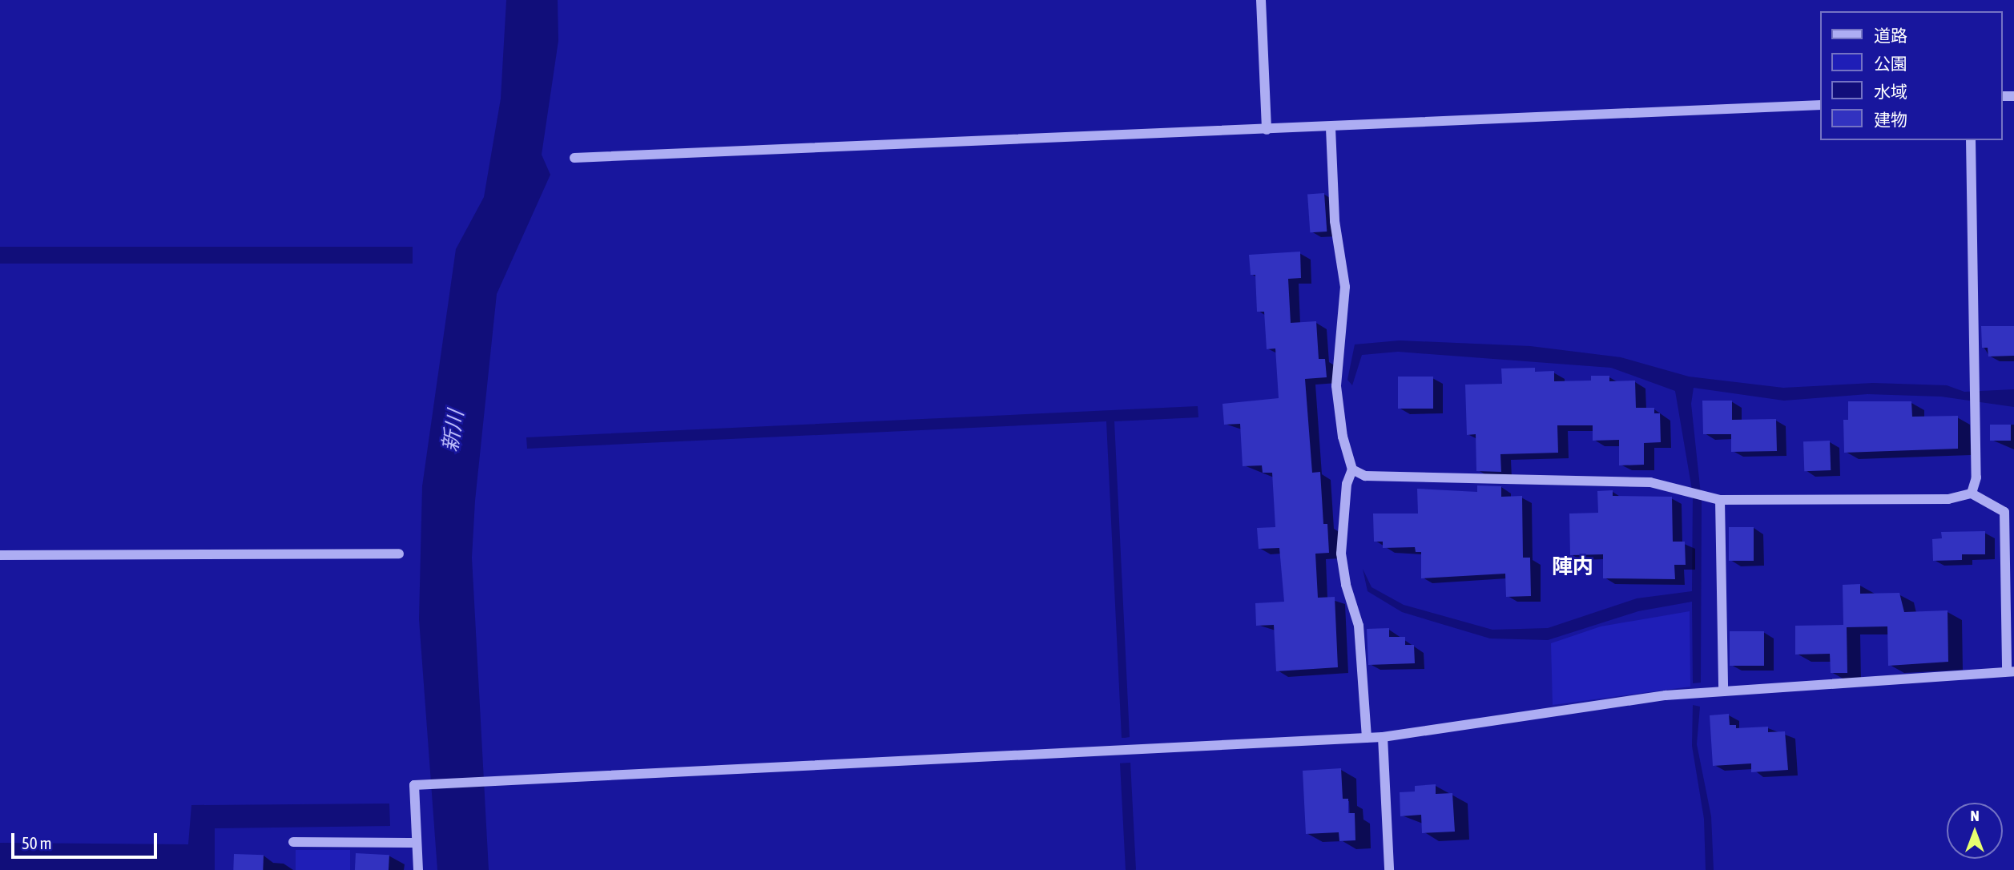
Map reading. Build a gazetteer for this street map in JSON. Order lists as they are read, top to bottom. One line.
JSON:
{"districts":["陣内"],"water":["新川"],"legend":["道路","公園","水域","建物"],"scale_bar":"50 m","north":"top"}
